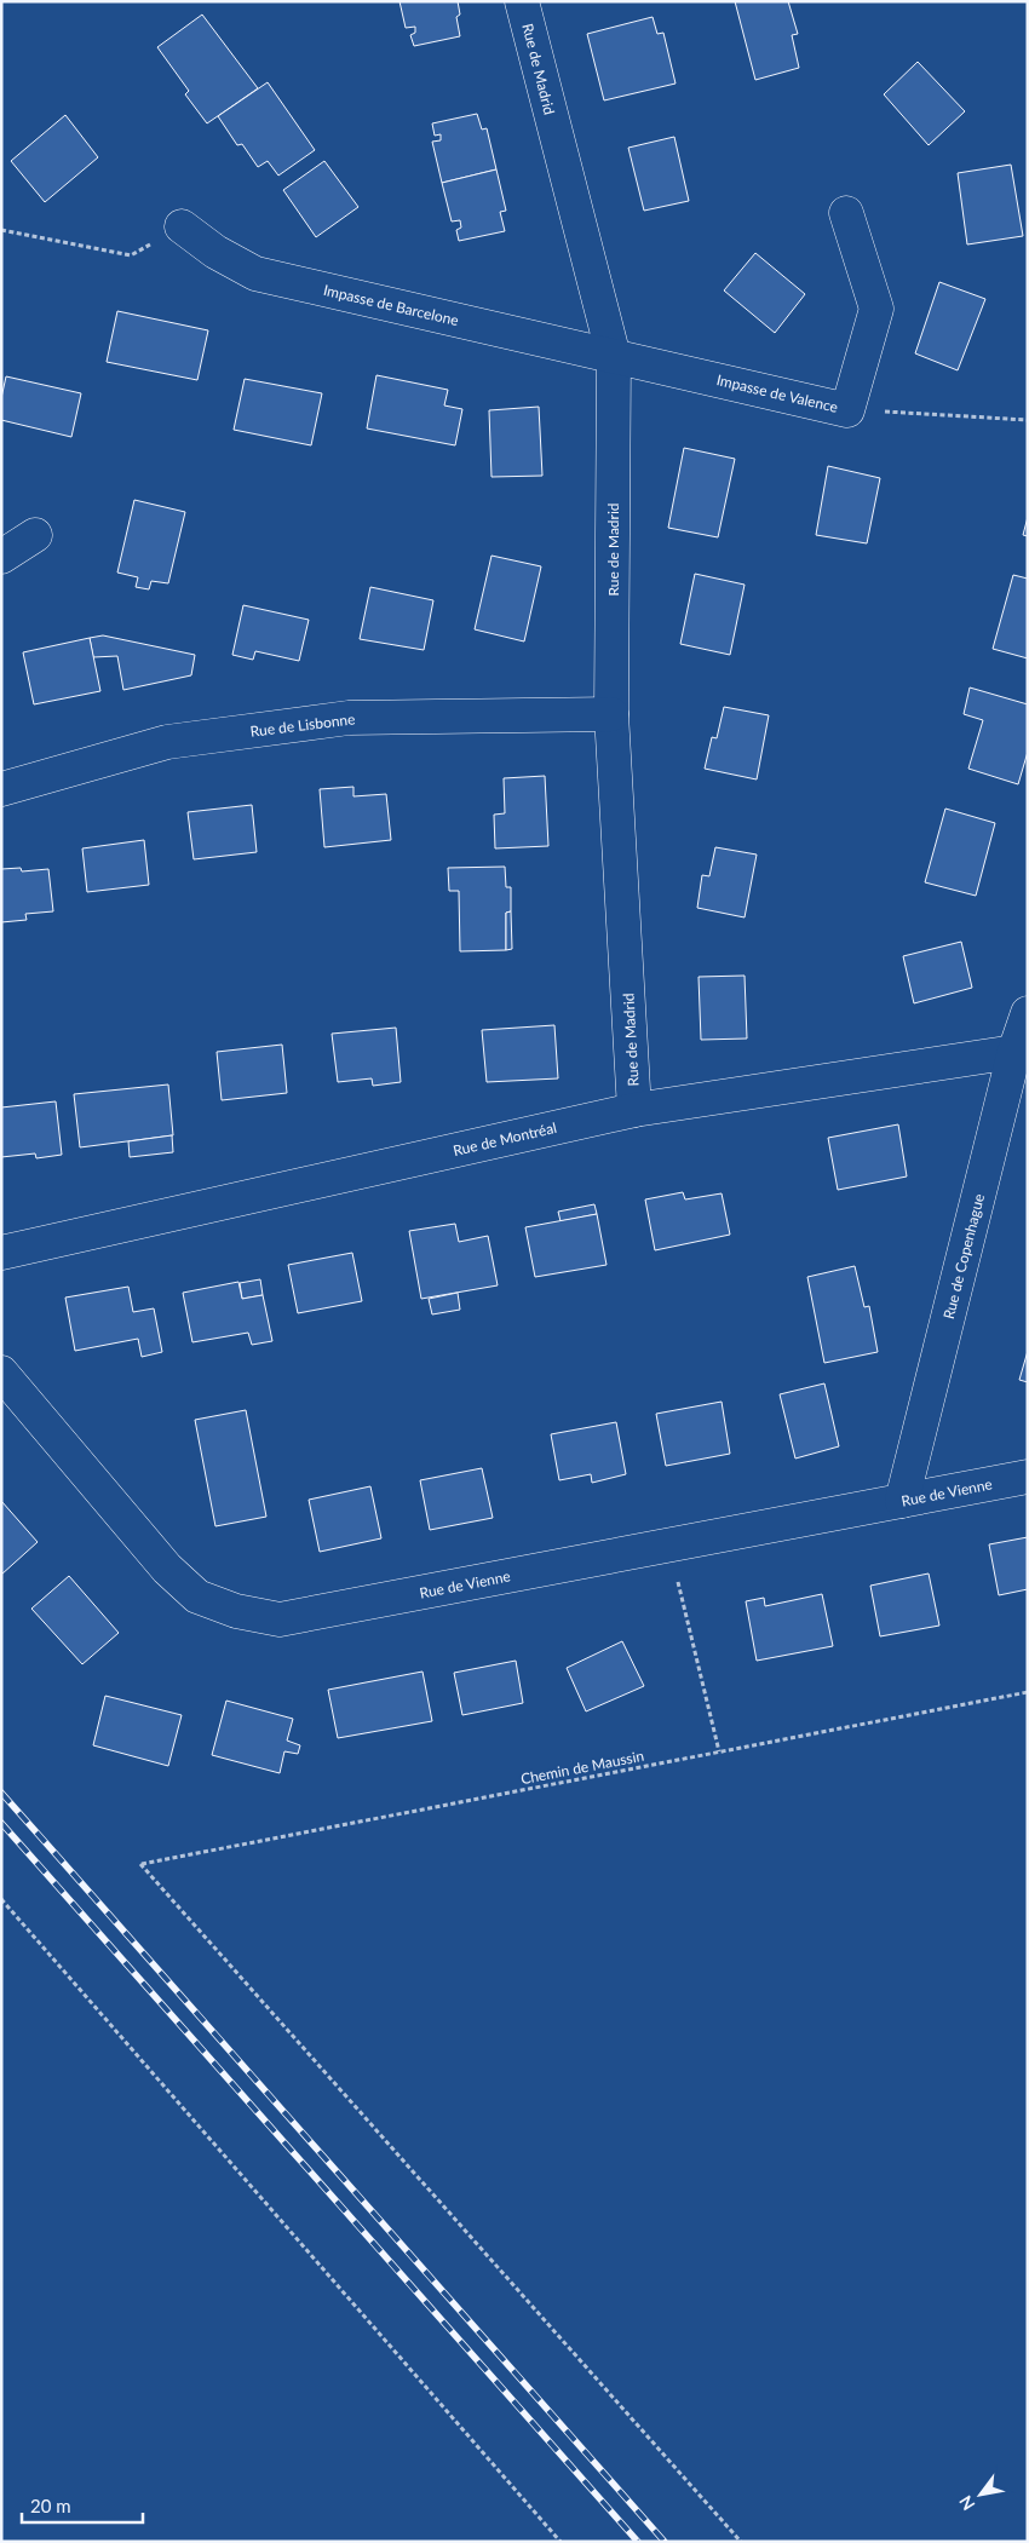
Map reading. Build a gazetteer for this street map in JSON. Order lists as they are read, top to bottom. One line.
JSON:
{"streets":{"street":["Rue de Madrid","Impasse de Barcelone","Impasse de Valence","Rue de Lisbonne","Rue de Montréal","Rue de Copenhague","Rue de Vienne"],"path":["Chemin de Maussin"]},"crossings":[["Rue de Madrid","Impasse de Barcelone"],["Rue de Madrid","Impasse de Valence"],["Rue de Madrid","Rue de Lisbonne"],["Rue de Madrid","Rue de Montréal"],["Impasse de Barcelone","Impasse de Valence"],["Rue de Montréal","Rue de Copenhague"],["Rue de Copenhague","Rue de Vienne"]],"scale_bar":"20 m","north":"bottom left"}
